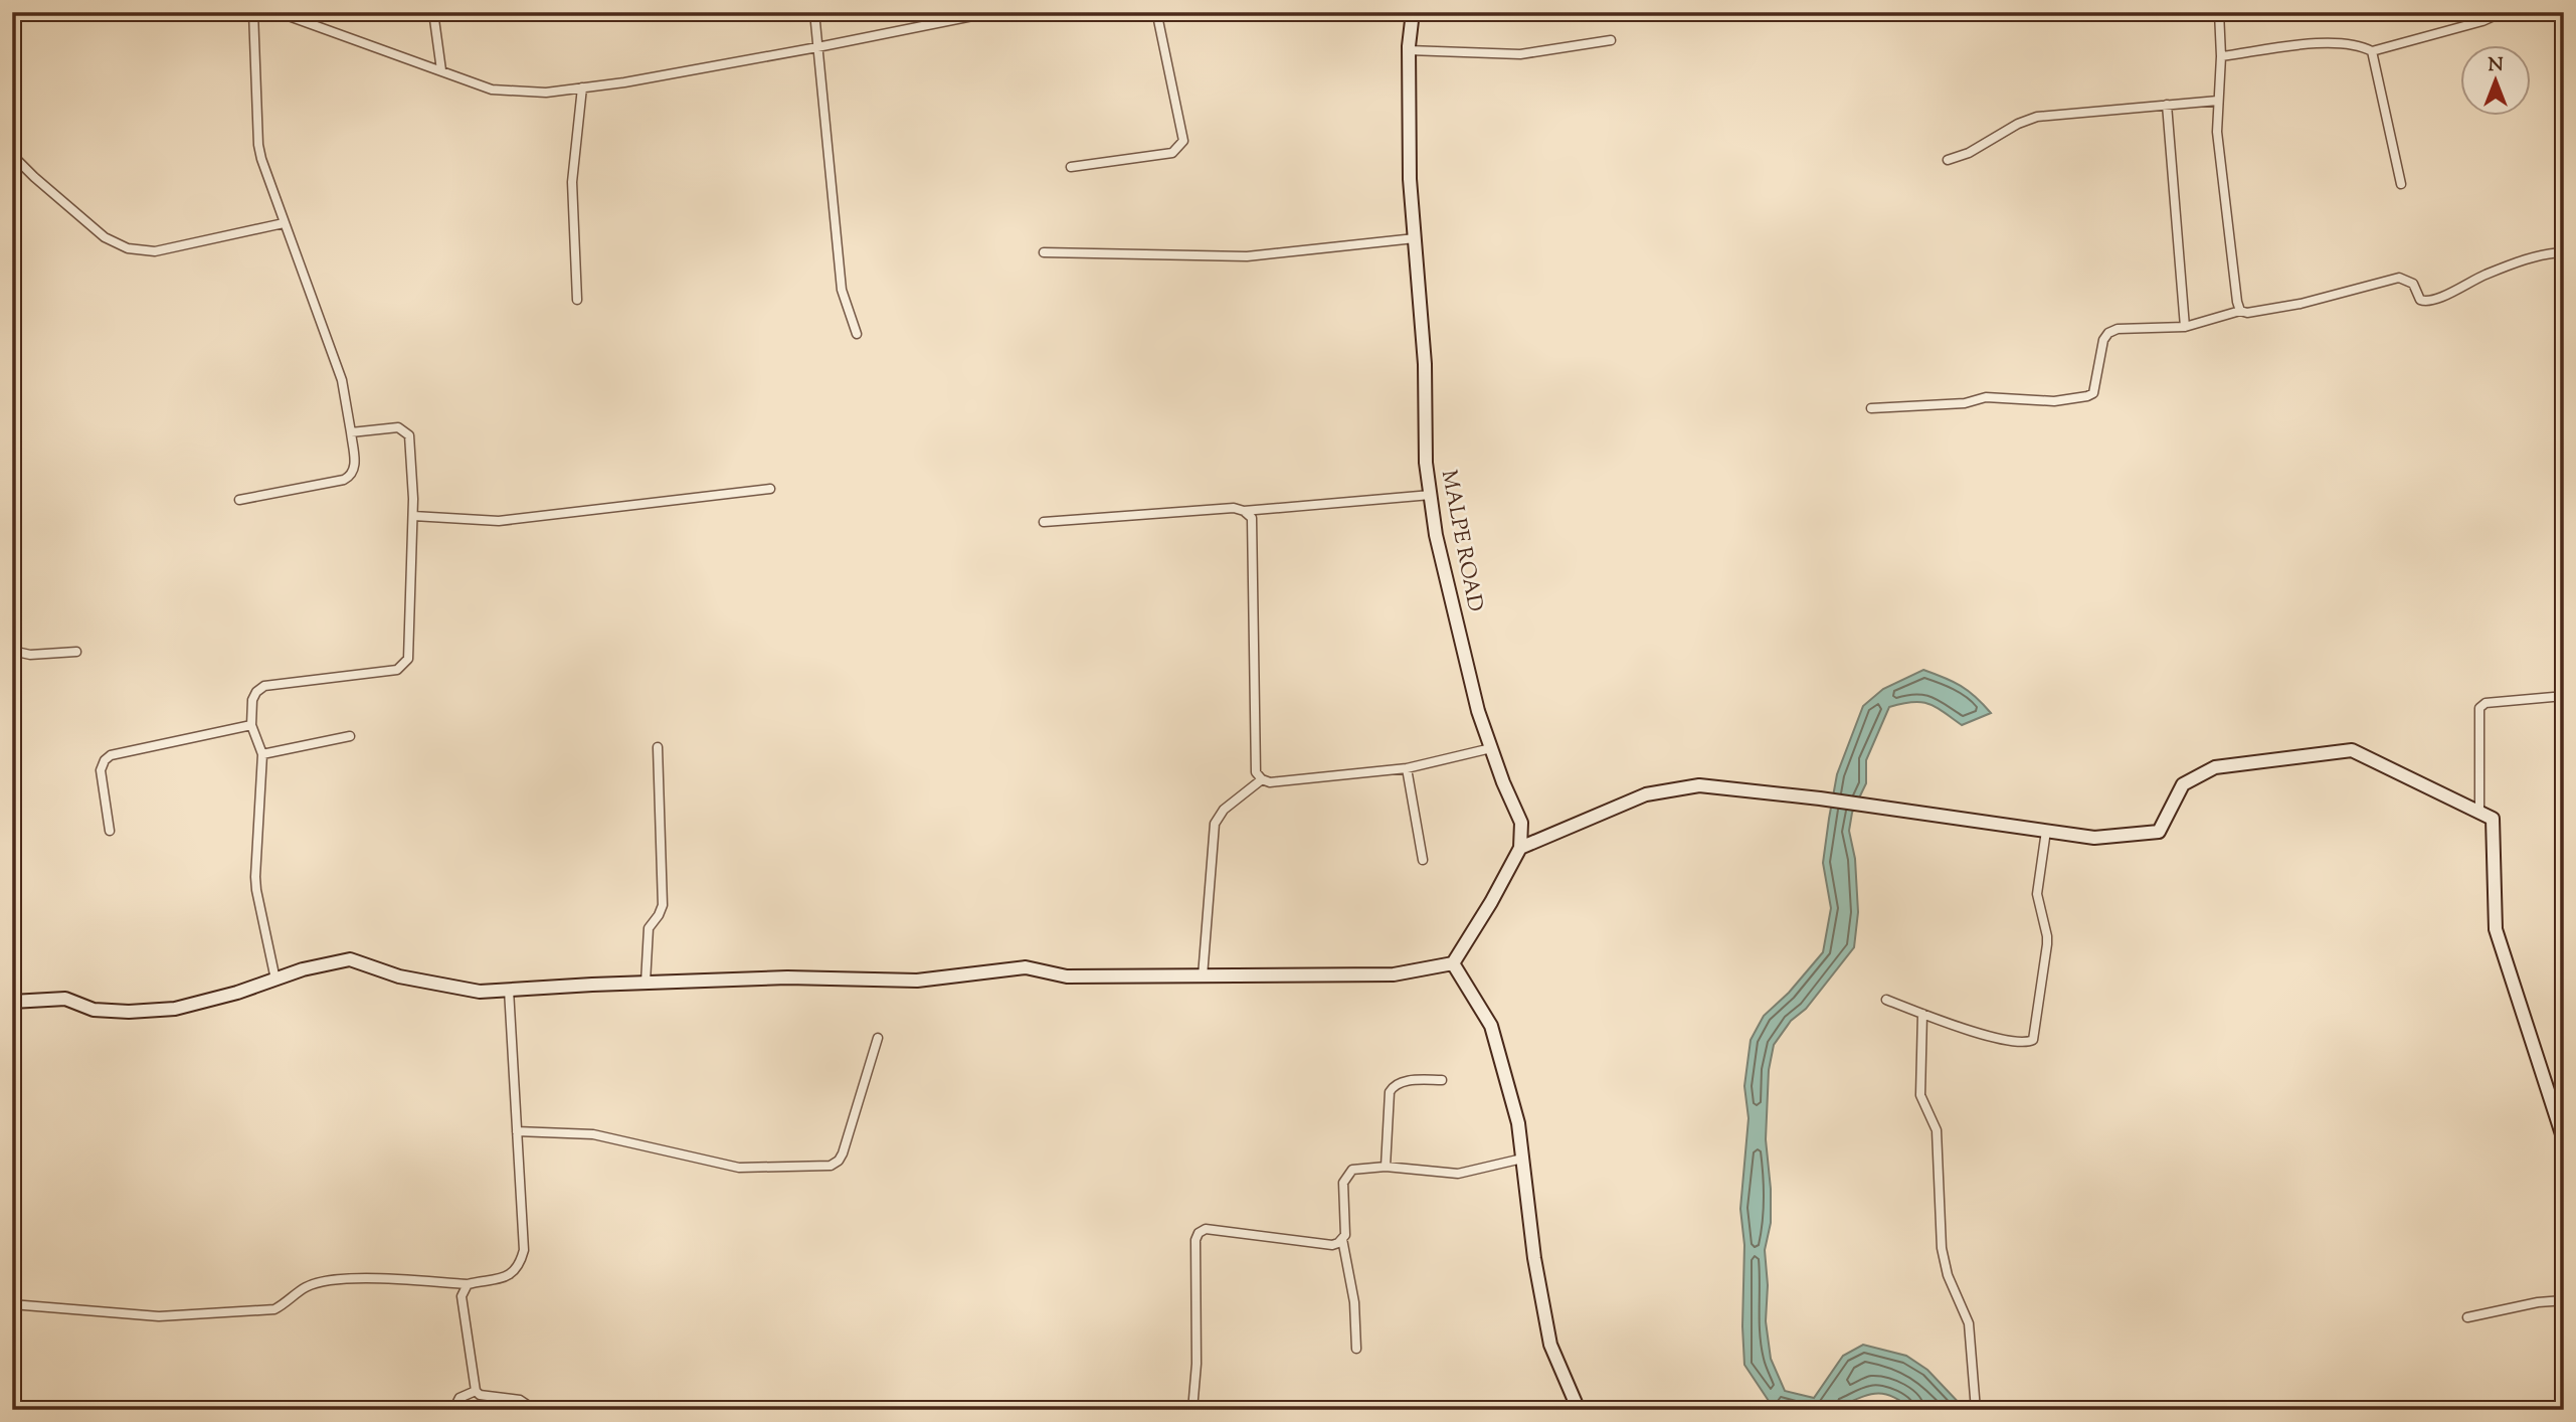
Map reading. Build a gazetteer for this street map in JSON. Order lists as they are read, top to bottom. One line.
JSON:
{"streets":{"street":["MALPE ROAD"]},"north":"top"}
